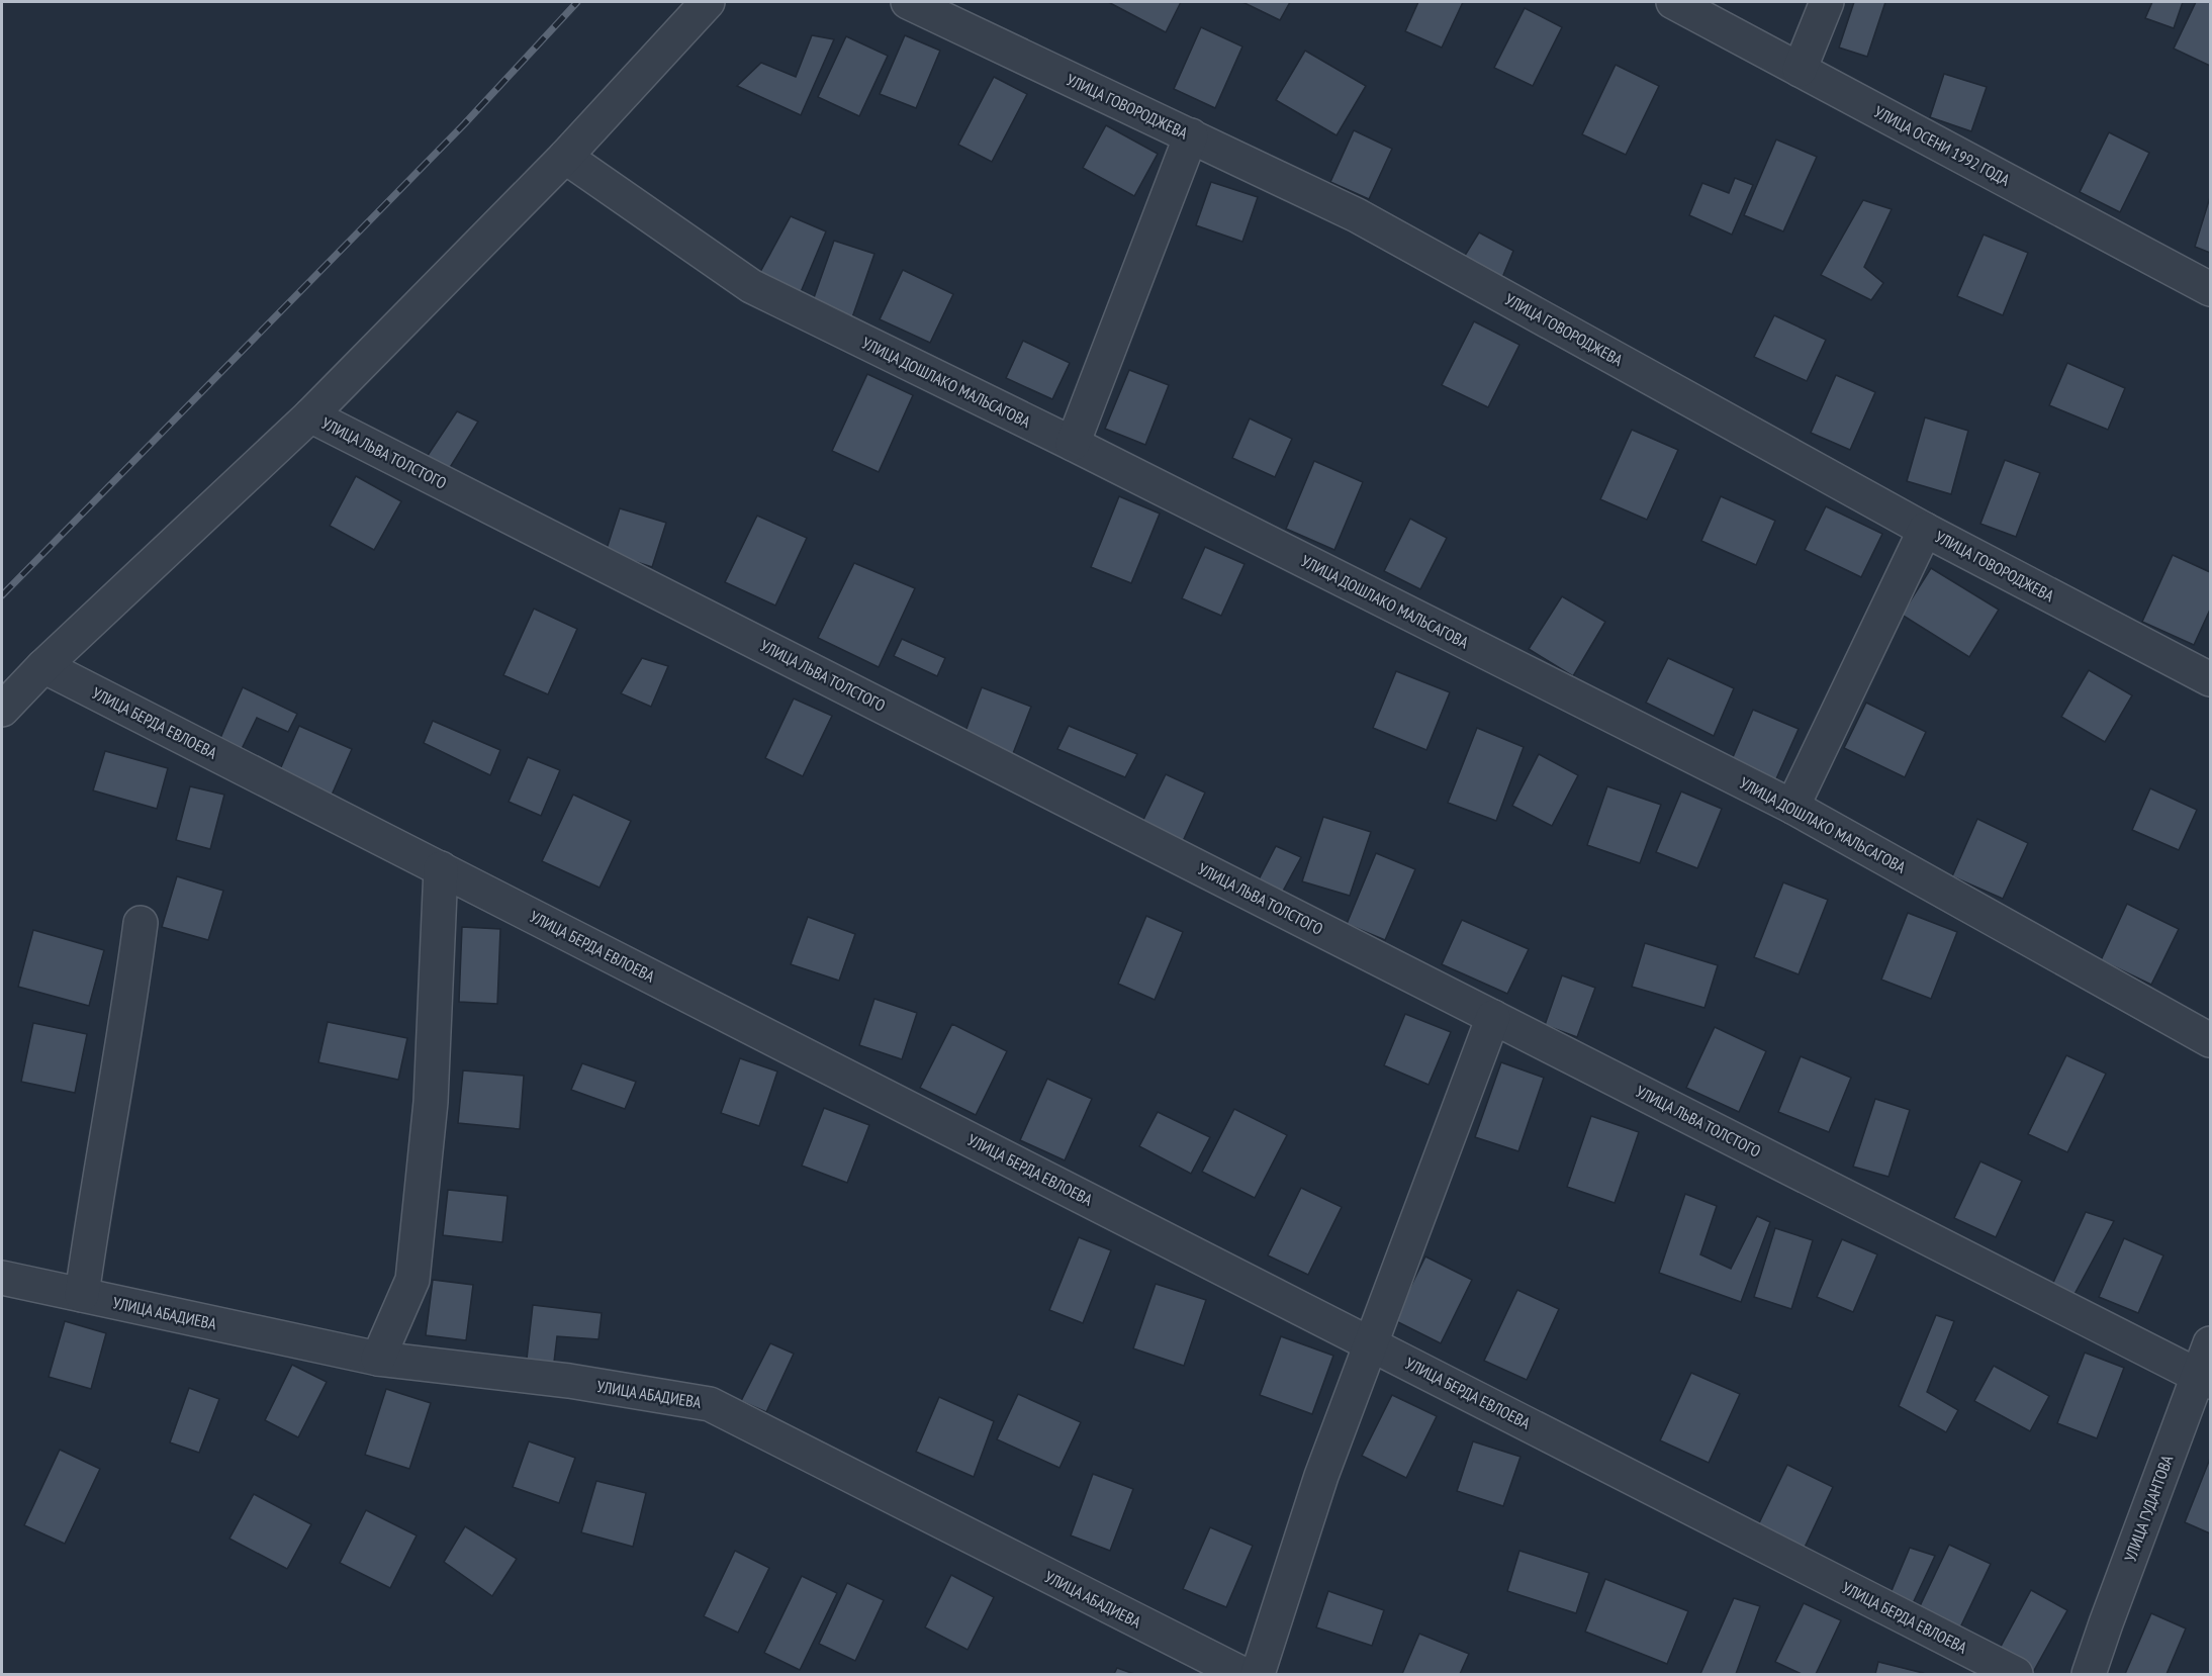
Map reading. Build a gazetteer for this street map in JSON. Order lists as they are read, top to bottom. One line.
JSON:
{"streets":{"street":["УЛИЦА ГОВОРОДЖЕВА","УЛИЦА ОСЕНИ 1992 ГОДА","УЛИЦА ДОШЛАКО МАЛЬСАГОВА","УЛИЦА ЛЬВА ТОЛСТОГО","УЛИЦА БЕРДА ЕВЛОЕВА","УЛИЦА АБАДИЕВА","УЛИЦА ГУДАНТОВА"]},"crossings":[["УЛИЦА ЛЬВА ТОЛСТОГО","УЛИЦА ГУДАНТОВА"]]}
